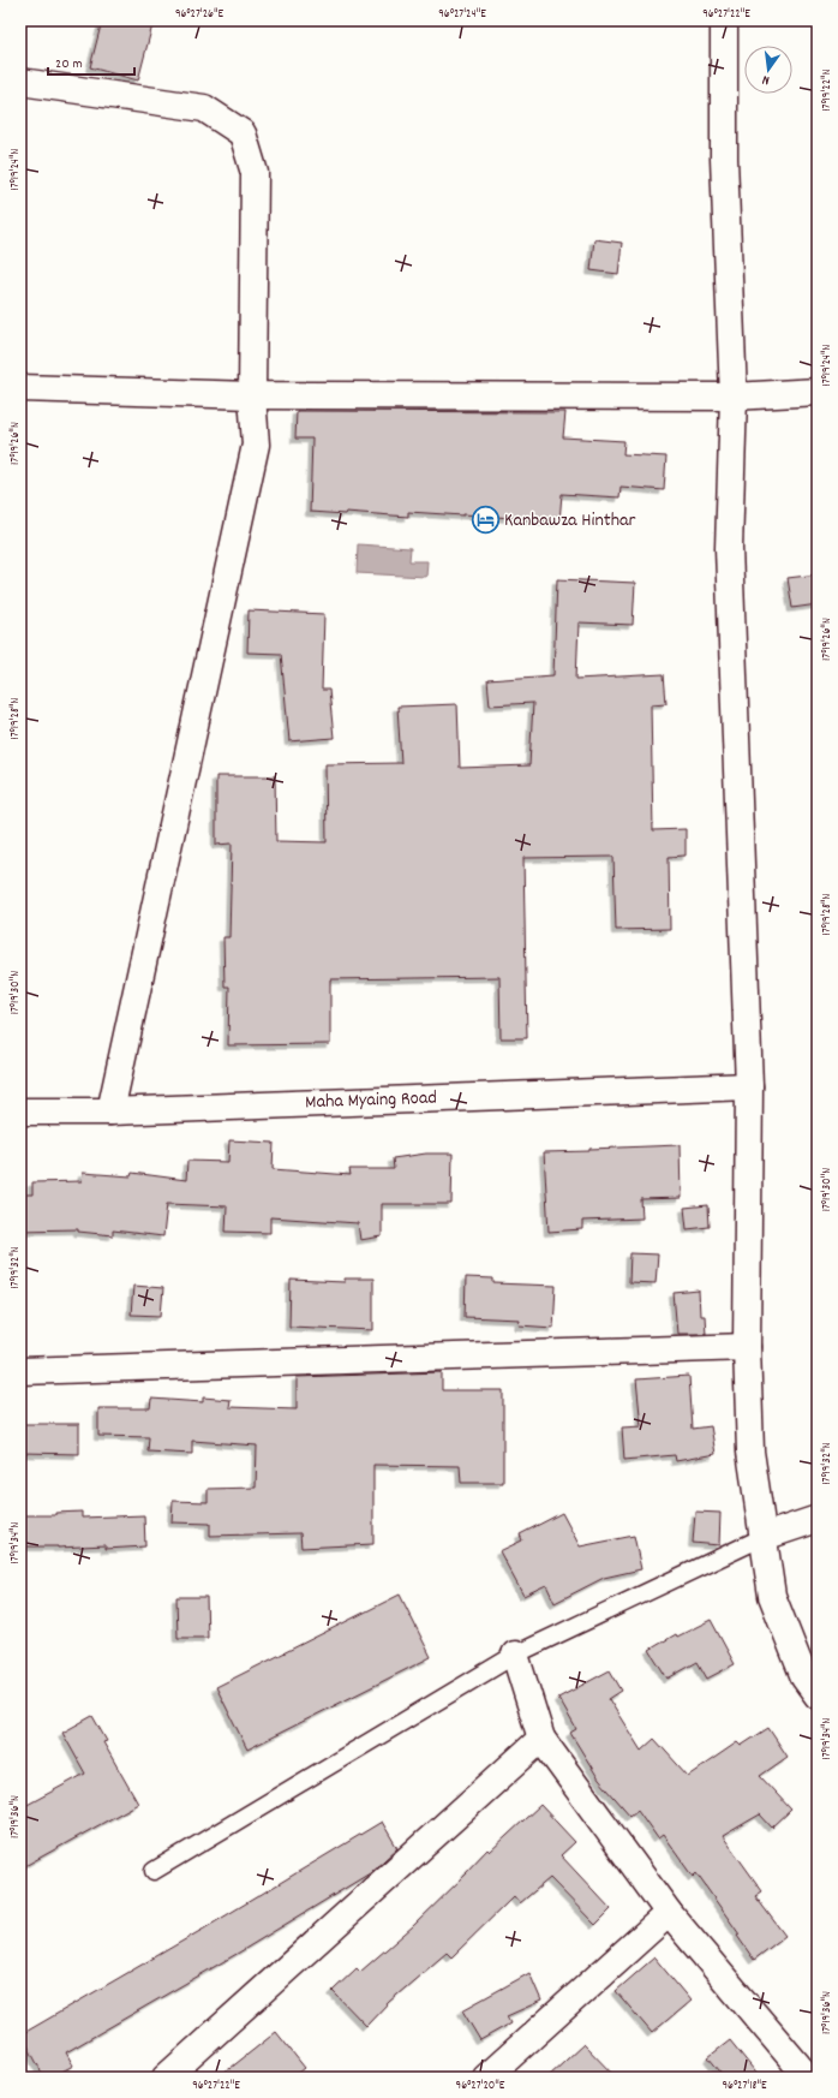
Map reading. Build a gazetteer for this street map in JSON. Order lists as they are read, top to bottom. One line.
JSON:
{"streets":{"street":["Maha Myaing Road"]},"places":{"hotel":["Kanbawza Hinthar"]},"scale_bar":"20 m","north":"bottom","coordinates":["96°27'26\"E","96°27'24\"E","96°27'22\"E","17°19'22\"N","17°19'24\"N","17°19'26\"N","17°19'28\"N","17°19'30\"N","17°19'32\"N","17°19'34\"N","17°19'36\"N","96°27'20\"E","96°27'18\"E"]}
